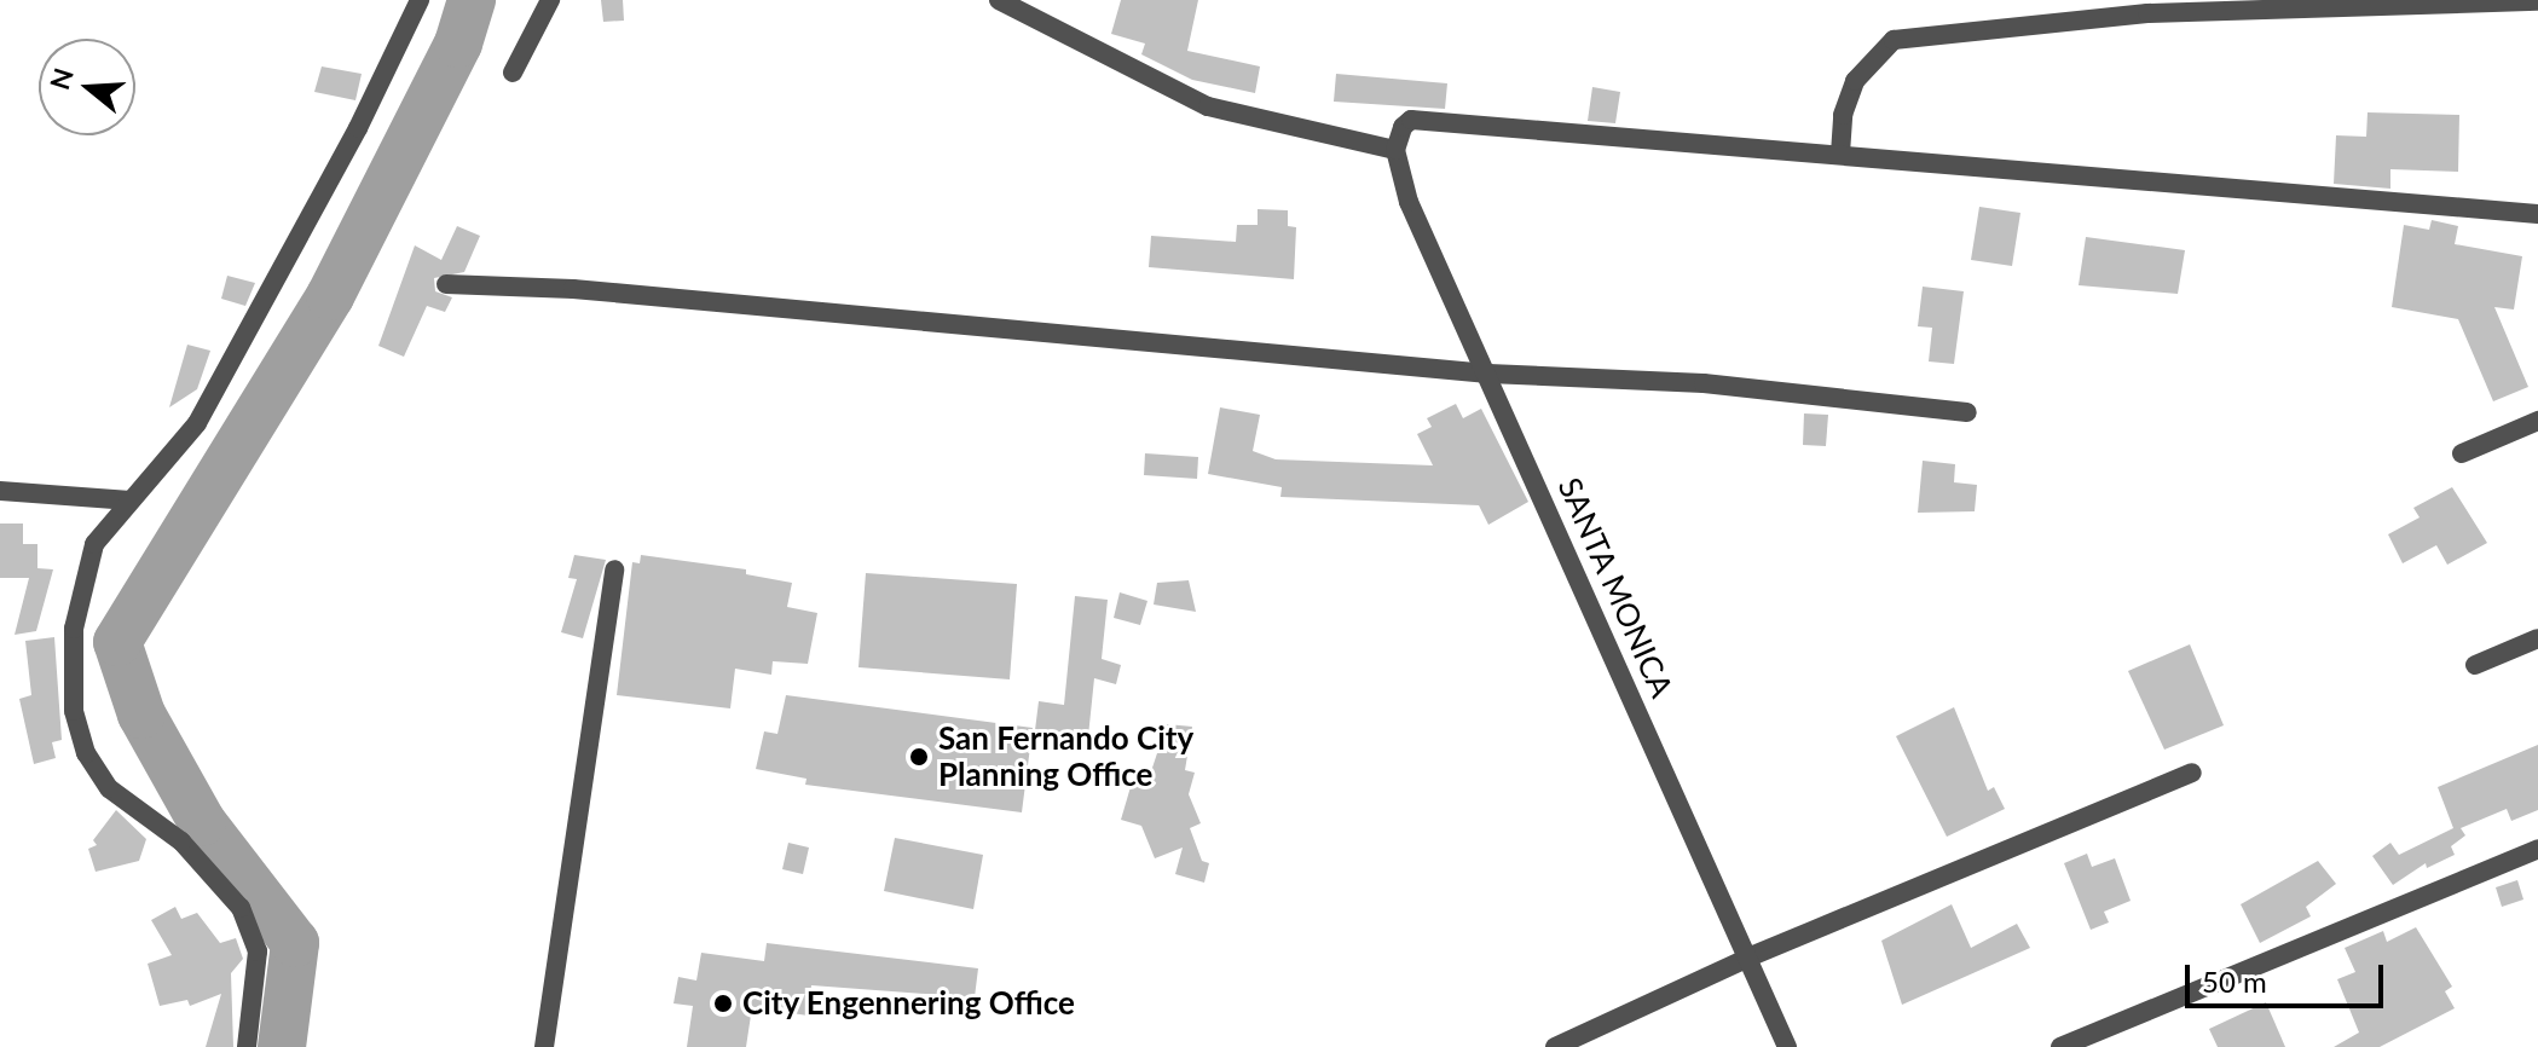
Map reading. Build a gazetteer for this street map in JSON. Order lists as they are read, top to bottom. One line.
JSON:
{"streets":{"street":["SANTA MONICA"]},"places":["San Fernando City Planning Office","City Engennering Office"],"scale_bar":"50 m","north":"left"}
